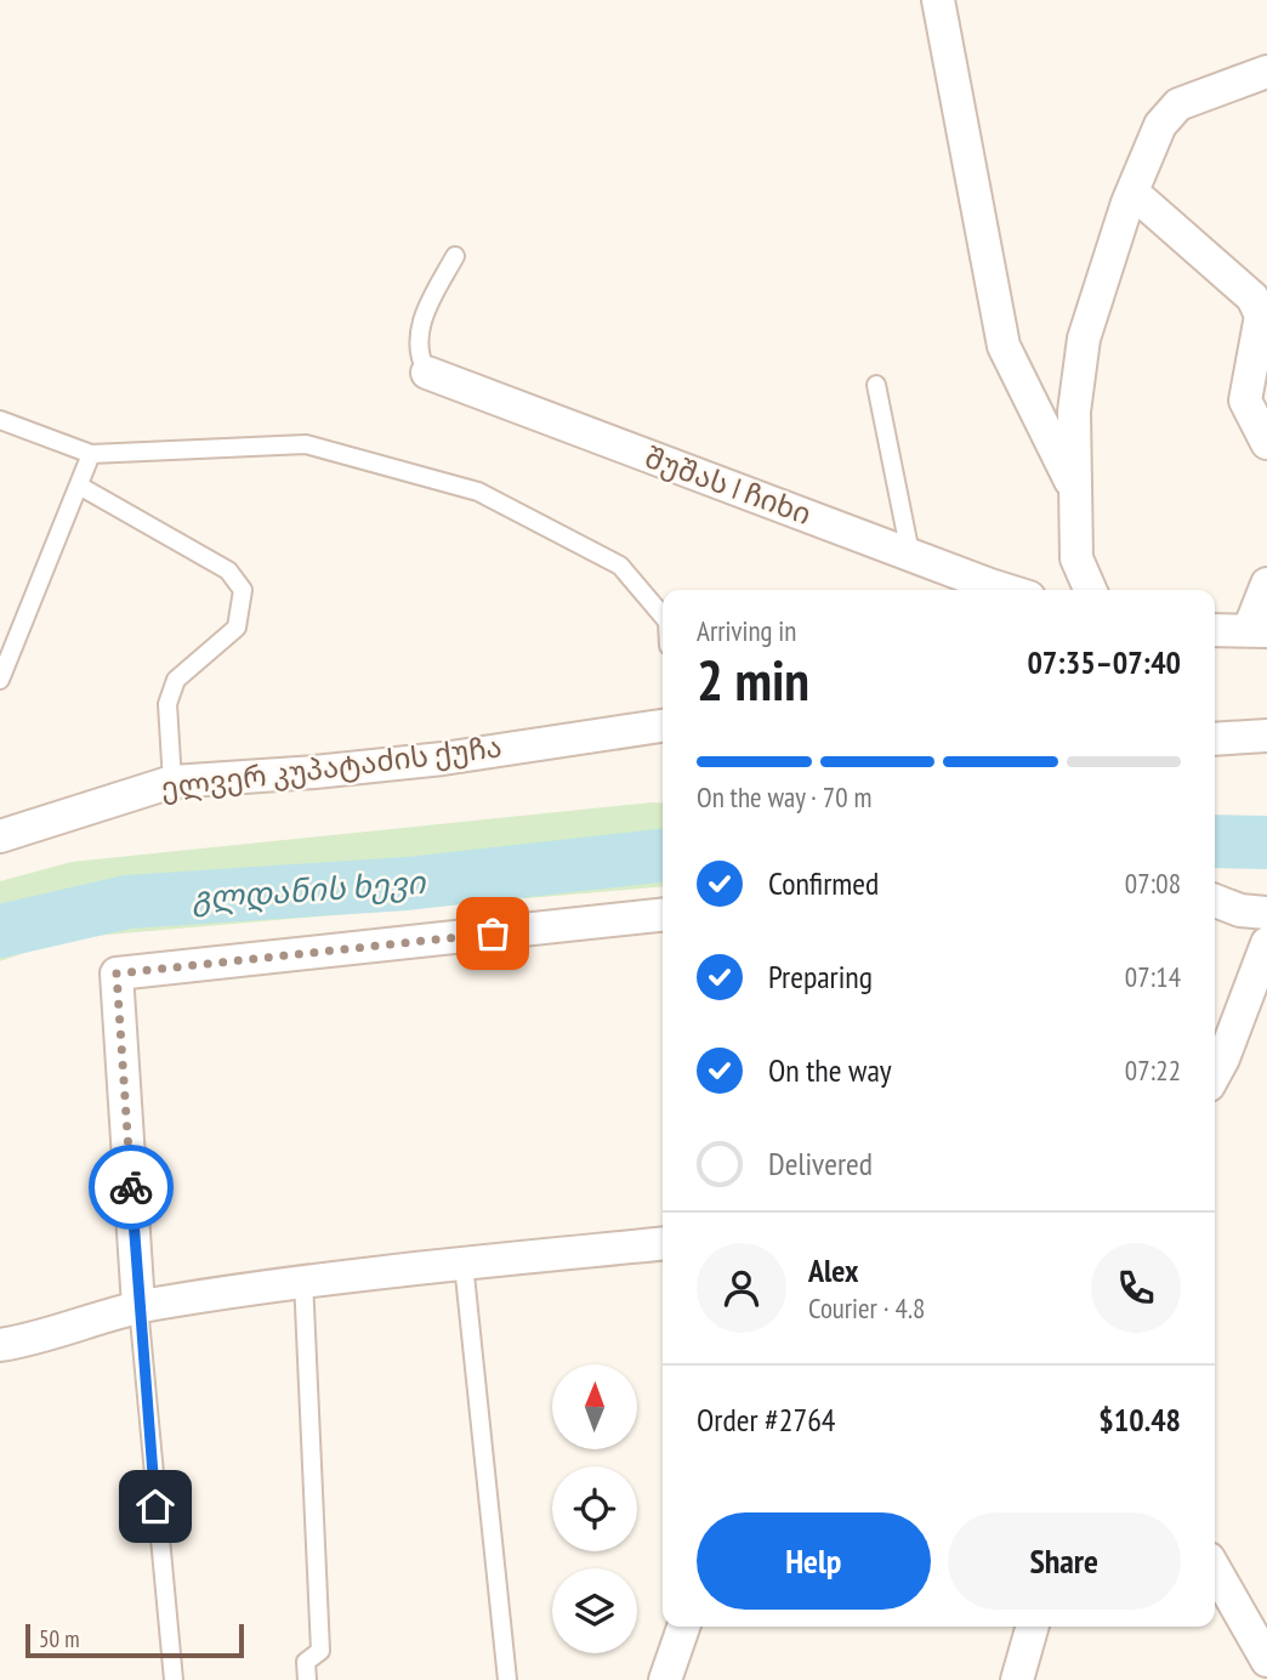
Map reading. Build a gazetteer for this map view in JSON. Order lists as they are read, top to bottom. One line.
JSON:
{"streets":{"street":["შუშას I ჩიხი","ელვერ კუპატაძის ქუჩა"]},"water":["გლდანის ხევი"],"scale_bar":"50 m","north":"top","page":{"heading":["2 min","Arriving in","07:35–07:40"],"panel":["Alex","Courier · 4.8","Order #2764","$10.48"],"bar":"On the way · 70 m","list":[["Confirmed","07:08"],["Preparing","07:14"],["On the way","07:22"],"Delivered"],"buttons":["Help","Share"],"scale":"50 m"}}
